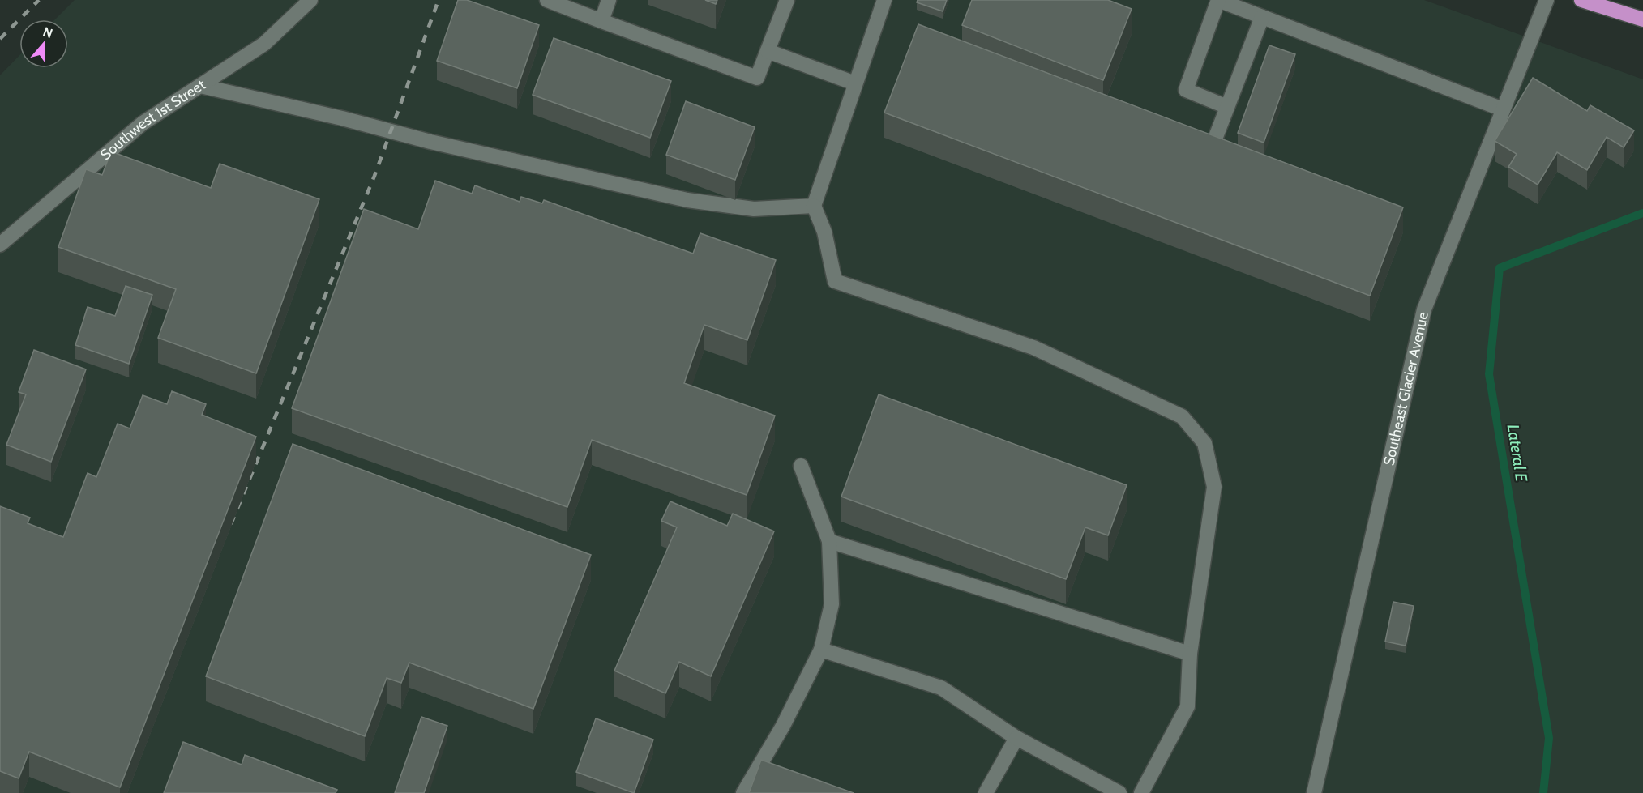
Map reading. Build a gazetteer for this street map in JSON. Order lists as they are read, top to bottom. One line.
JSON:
{"streets":{"street":["Southwest 1st Street","Southeast Glacier Avenue"]},"water":["Lateral E"],"north":"top"}
